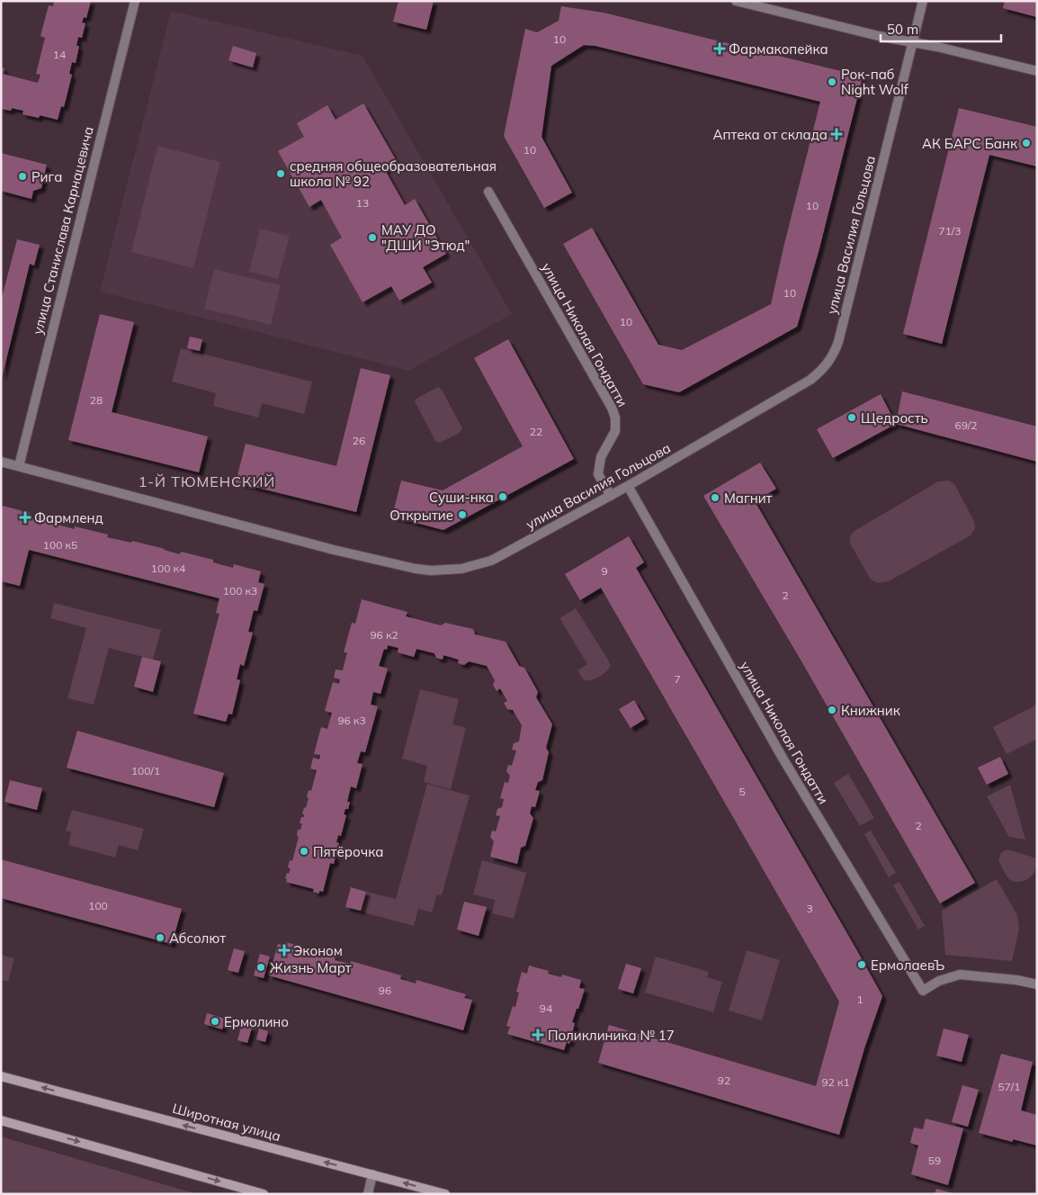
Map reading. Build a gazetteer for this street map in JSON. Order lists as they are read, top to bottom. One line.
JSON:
{"streets":{"main road":["Широтная улица"],"street":["улица Станислава Карнацевича","улица Василия Гольцова","улица Николая Гондатти"]},"crossings":[["улица Станислава Карнацевича","улица Василия Гольцова"],["улица Василия Гольцова","улица Николая Гондатти"]],"districts":["1-Й ТЮМЕНСКИЙ"],"places":{"health":["Фармакопейка","Аптека от склада","Фармленд","Эконом","Поликлиника № 17"],"other":["Рок-паб Night Wolf","АК БАРС Банк","средняя общеобразовательная школа № 92","Рига","МАУ ДО \"ДШИ \"Этюд\"","Щедрость","Суши-нка","Магнит","Открытие","Книжник","Пятёрочка","Абсолют","ЕрмолаевЪ","Жизнь Март","Ермолино"]},"house_numbers":["10","14","10","13","10","71/3","10","10","28","69/2","22","26","100 к5","100 к4","9","100 к3","2","96 к2","7","96 к3","100/1","5","2","100","3","96","1","94","92","92 к1","57/1","59"],"scale_bar":"50 m"}
